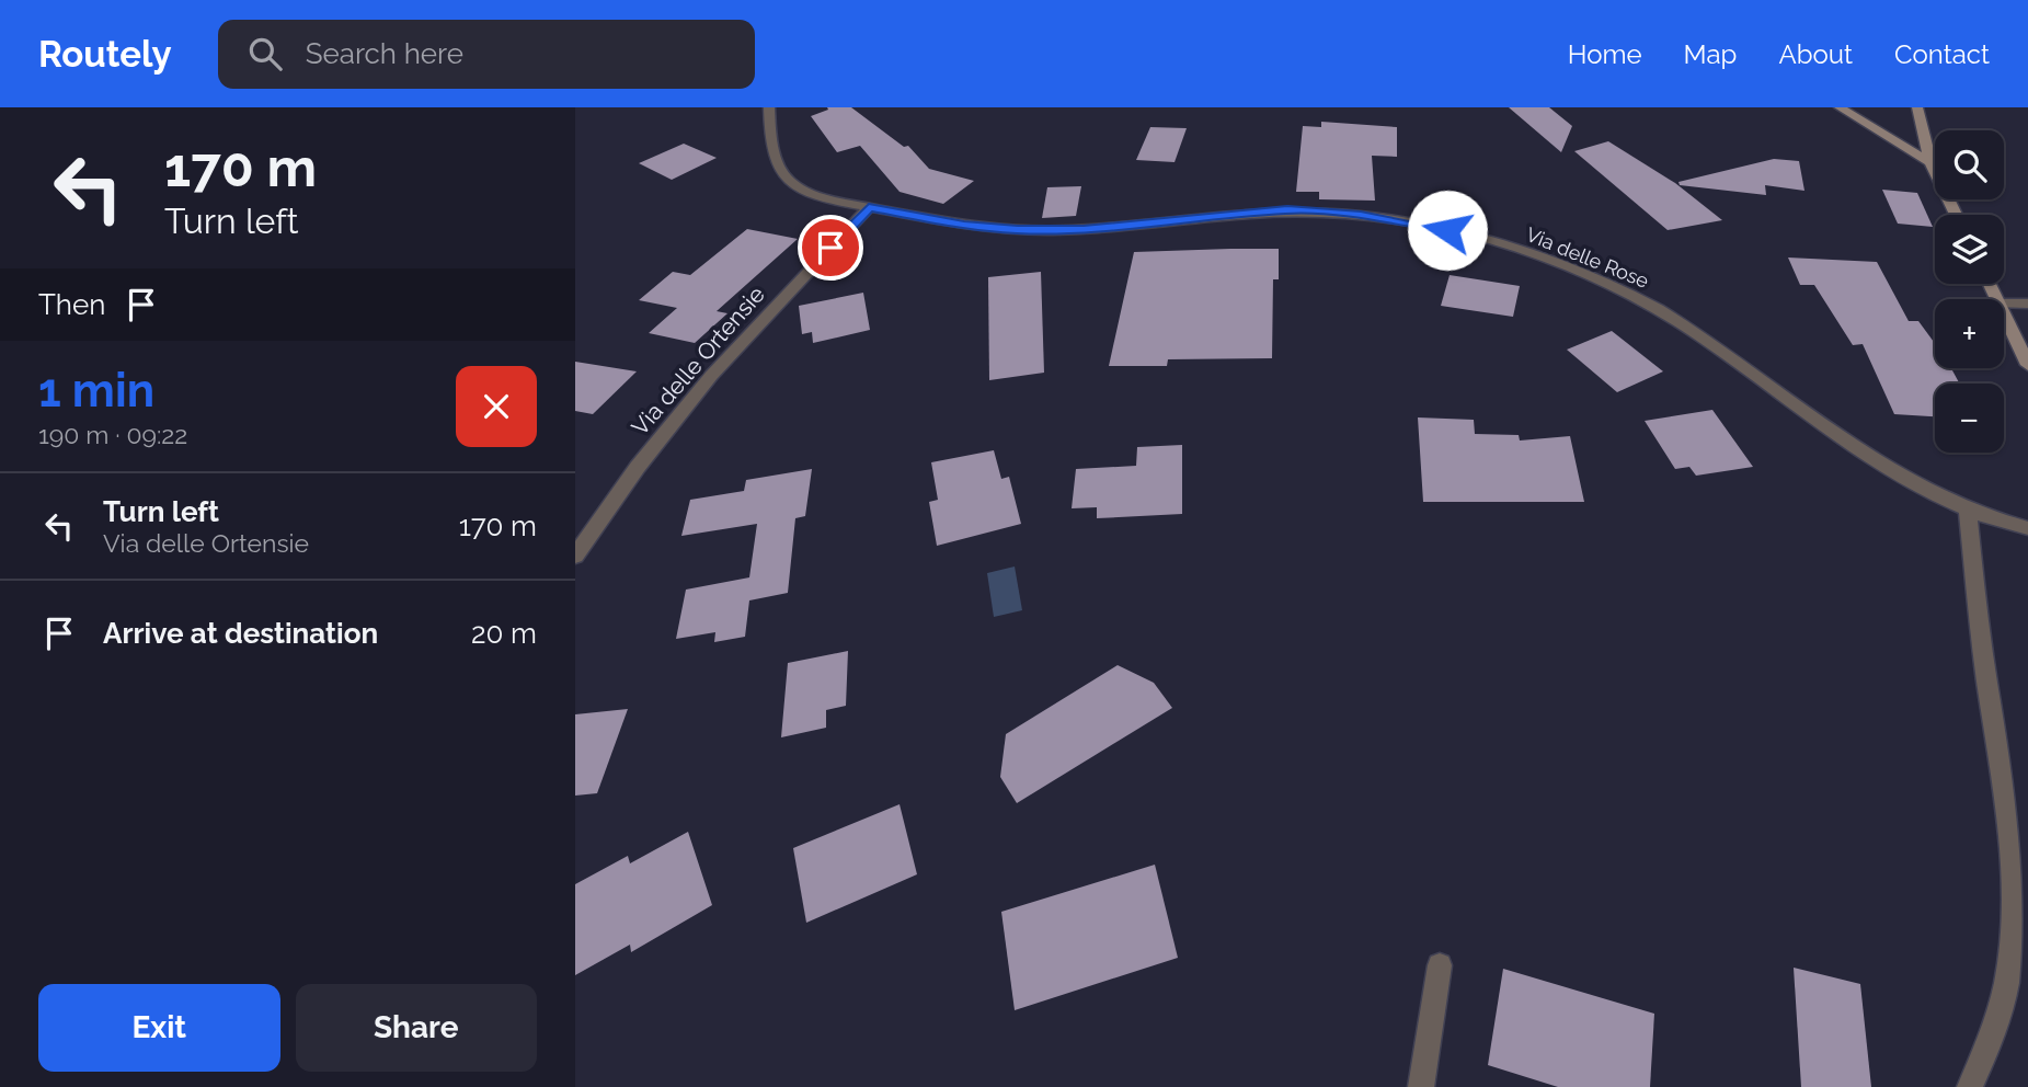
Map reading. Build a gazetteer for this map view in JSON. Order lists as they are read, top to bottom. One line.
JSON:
{"streets":{"street":["Via delle Rose","Via delle Ortensie"]},"crossings":[["Via delle Rose","Via delle Ortensie"]],"page":{"header":"Routely","search":"Search here","nav":["Home","Map","About","Contact"],"turn":["170 m","Turn left"],"map_buttons":["+","−"],"then":"Then","heading":["1 min","190 m · 09:22"],"list":[{"name":"Turn left","note":"Via delle Ortensie","value":"170 m"},{"name":"Arrive at destination","value":"20 m"}],"buttons":["Exit","Share"]}}
